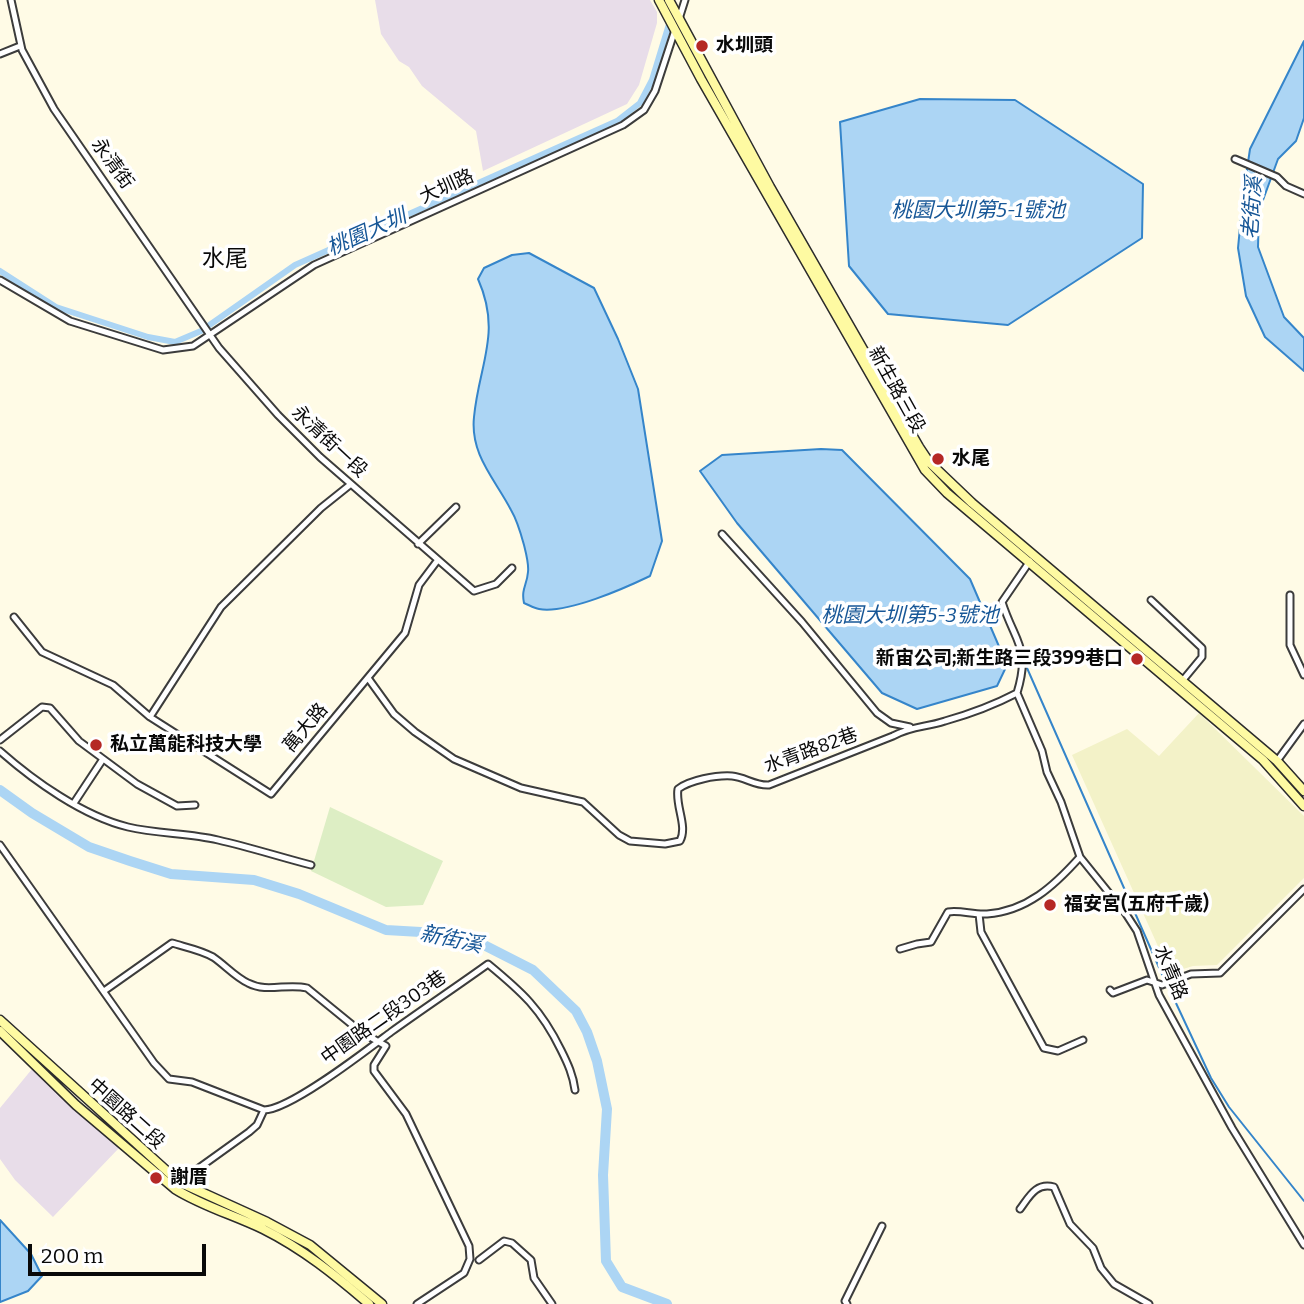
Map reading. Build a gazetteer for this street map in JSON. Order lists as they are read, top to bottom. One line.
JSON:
{"streets":{"main road":["新生路三段","中園路二段"],"street":["永清街","大圳路","永清街一段","萬大路","水青路82巷","水青路","中園路二段303巷"]},"crossings":[["永清街","大圳路"],["永清街","永清街一段"],["大圳路","新生路三段"],["大圳路","永清街一段"],["永清街一段","萬大路"],["萬大路","水青路82巷"],["水青路82巷","水青路"]],"districts":["水尾"],"water":["老街溪","桃園大圳第5-1號池","桃園大圳","桃園大圳第5-3號池","新街溪"],"places":["水圳頭","水尾","新宙公司;新生路三段399巷口","私立萬能科技大學","福安宮(五府千歲)","謝厝"],"scale_bar":"200 m"}
